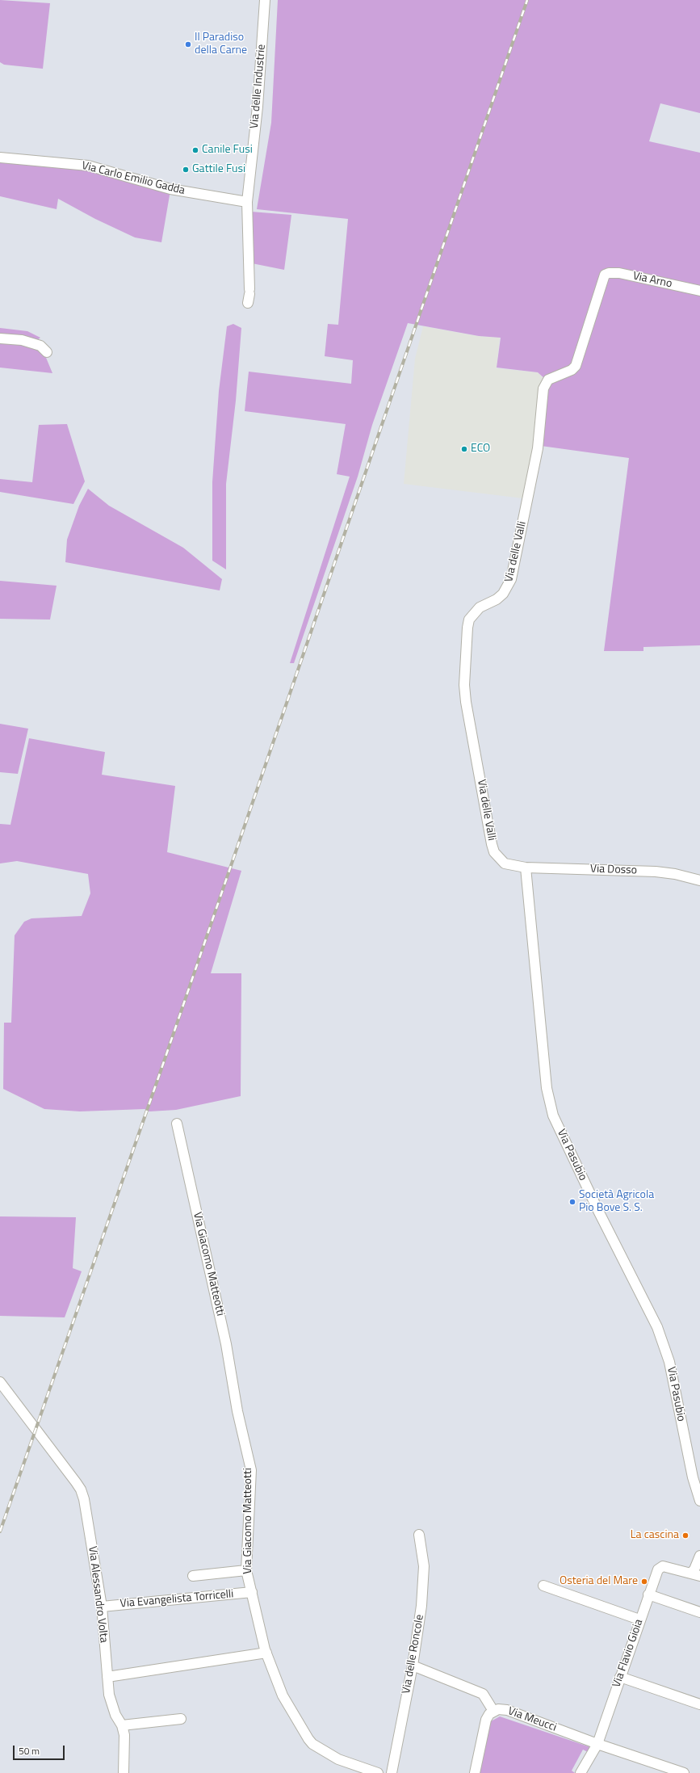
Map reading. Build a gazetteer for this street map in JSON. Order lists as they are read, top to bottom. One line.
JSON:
{"streets":{"street":["Via delle Industrie","Via Carlo Emilio Gadda","Via Arno","Via delle Valli","Via Dosso","Via Pasubio","Via Giacomo Matteotti","Via Alessandro Volta","Via Evangelista Torricelli","Via Flavio Gioia","Via delle Roncole","Via Meucci"]},"crossings":[["Via delle Industrie","Via Carlo Emilio Gadda"],["Via Arno","Via delle Valli"],["Via delle Valli","Via Dosso"],["Via delle Valli","Via Pasubio"],["Via Dosso","Via Pasubio"],["Via Giacomo Matteotti","Via Evangelista Torricelli"],["Via Alessandro Volta","Via Evangelista Torricelli"],["Via Flavio Gioia","Via Meucci"]],"places":["Il Paradiso della Carne","Canile Fusi","Gattile Fusi","ECO","Società Agricola Pio Bove S. S.","La cascina","Osteria del Mare"],"scale_bar":"50 m"}
